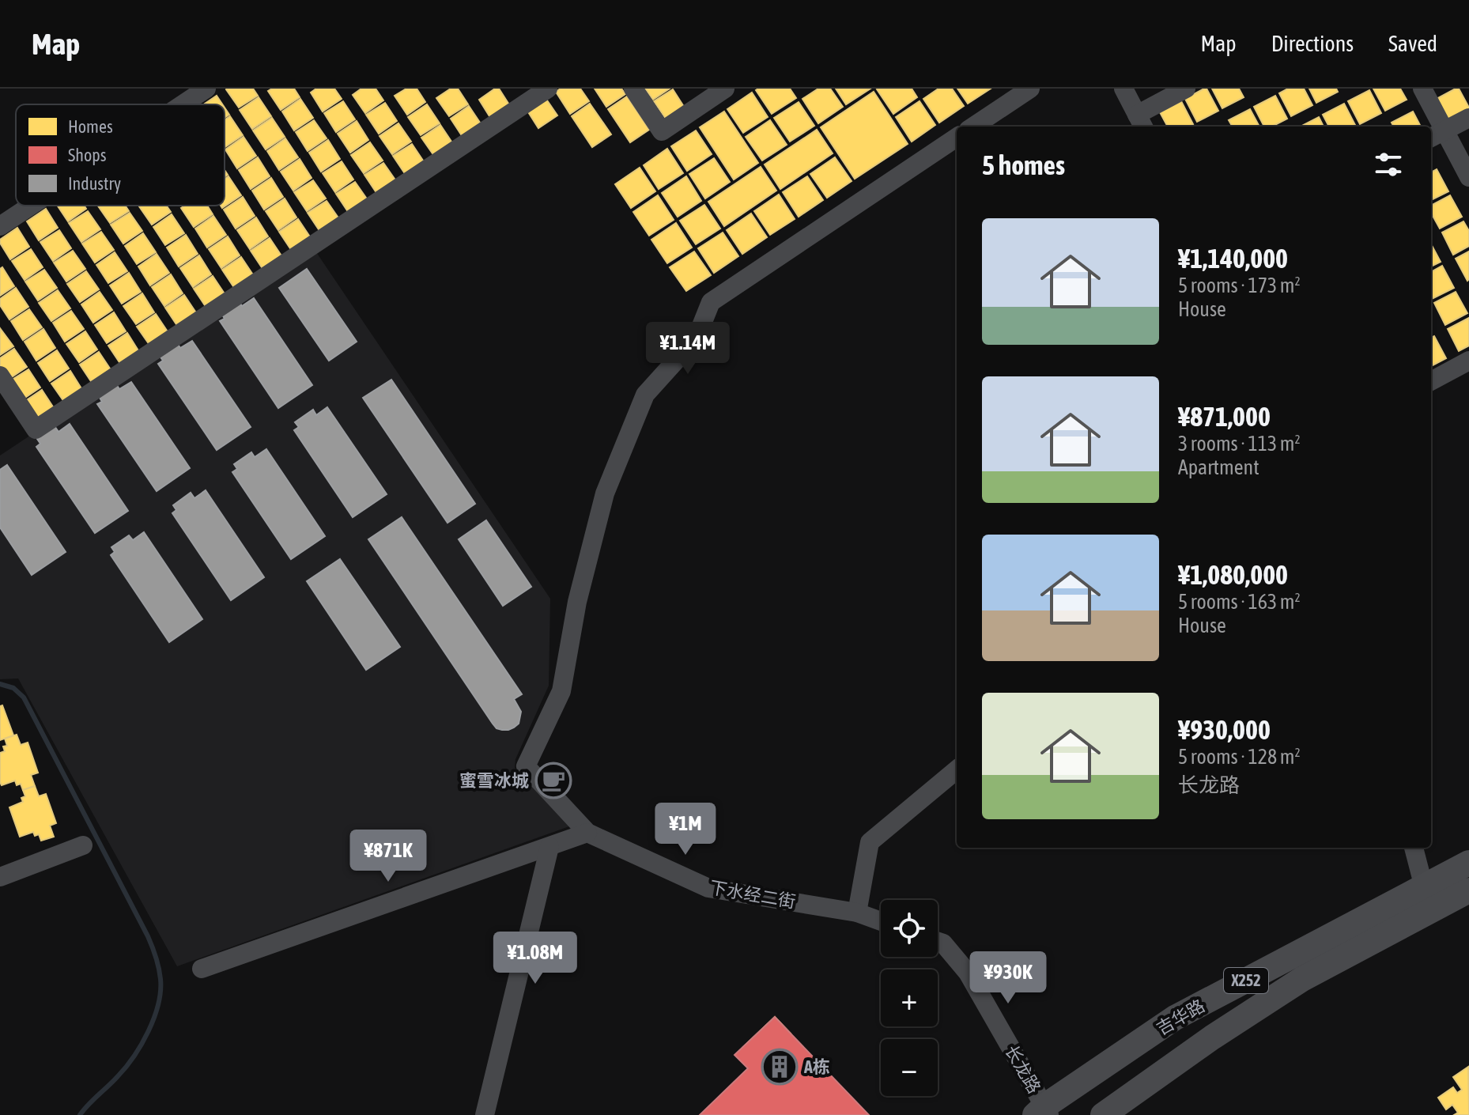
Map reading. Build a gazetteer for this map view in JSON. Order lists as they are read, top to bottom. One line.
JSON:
{"streets":{"main road":["X252","吉华路"],"street":["下水经二街","长龙路"]},"crossings":[["吉华路","长龙路"]],"places":{"cafe":["蜜雪冰城"],"building":["A栋"]},"legend":["Homes","Shops","Industry"],"page":{"header":"Map","nav":["Map","Directions","Saved"],"heading":"5 homes","list":[{"name":"¥1,140,000","note":"5 rooms · 173 m² · House"},{"name":"¥871,000","note":"3 rooms · 113 m² · Apartment"},{"name":"¥1,080,000","note":"5 rooms · 163 m² · House"},{"name":"¥930,000","note":"5 rooms · 128 m² · 长龙路"}],"price":["¥1.14M","¥1M","¥871K","¥1.08M","¥930K"],"map_buttons":["+","−"]}}
